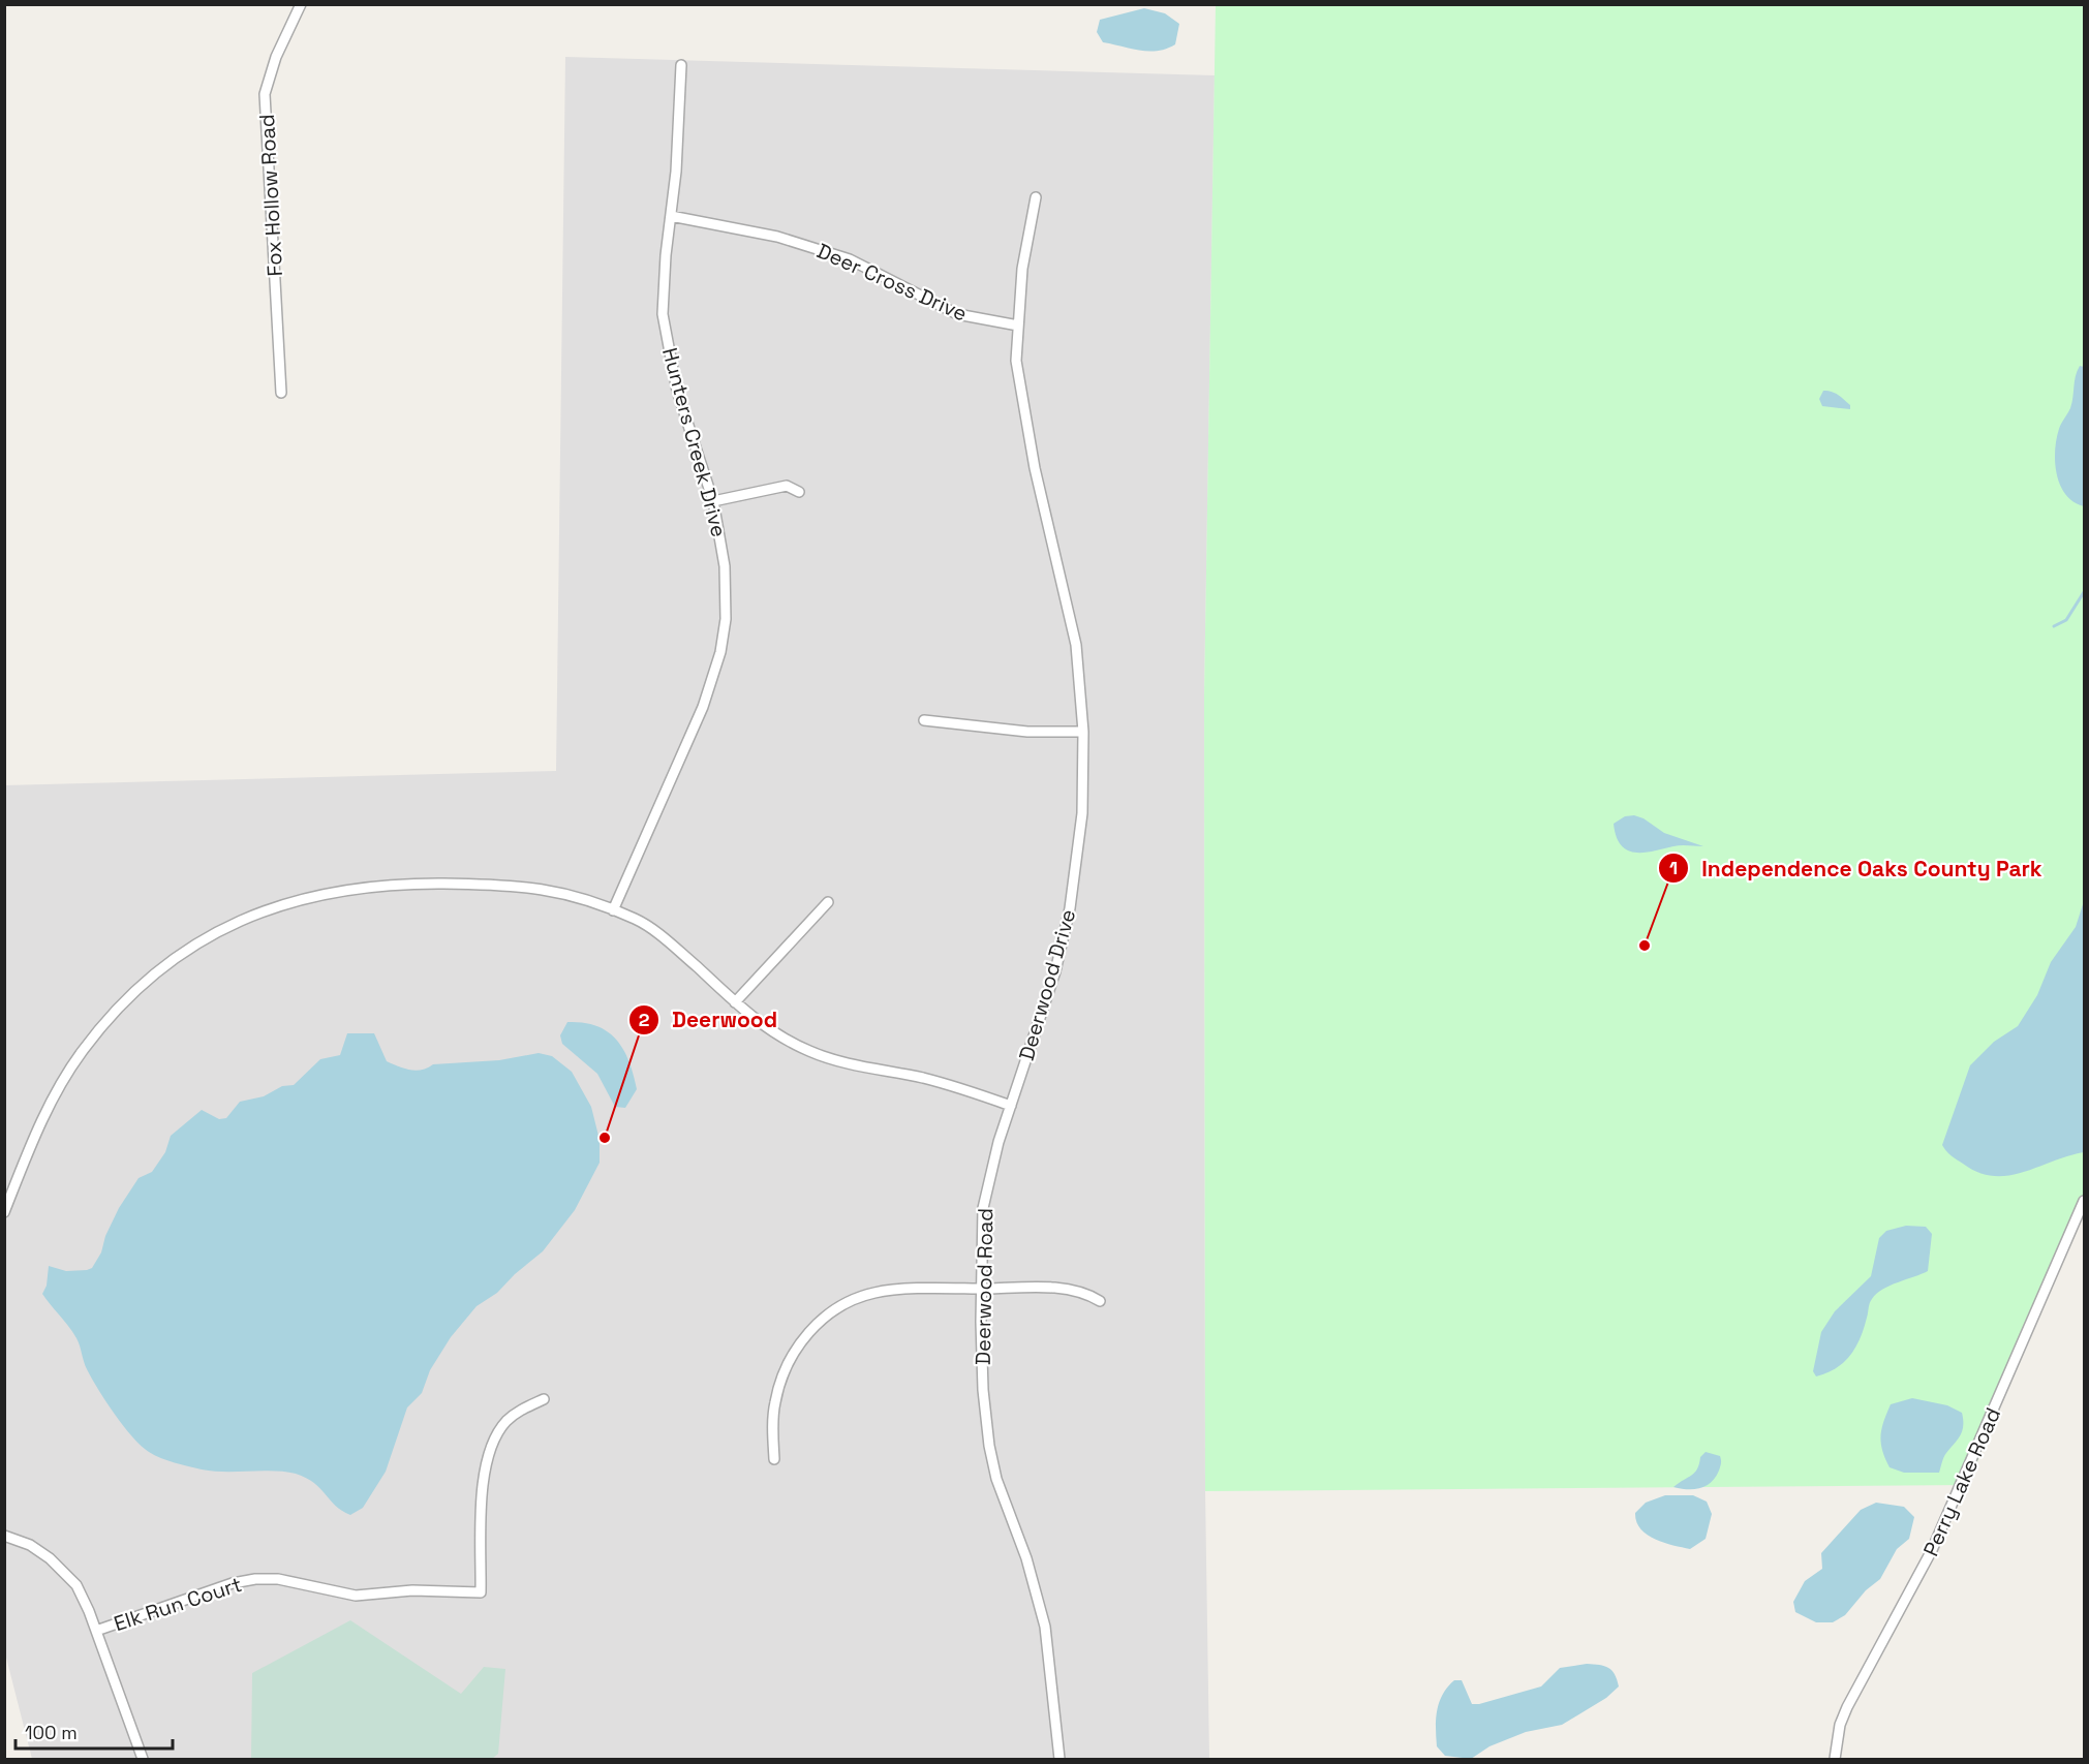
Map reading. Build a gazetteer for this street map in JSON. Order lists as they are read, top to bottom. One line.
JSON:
{"streets":{"street":["Fox Hollow Road","Deer Cross Drive","Hunters Creek Drive","Deerwood Drive","Deerwood Road","Perry Lake Road","Elk Run Court"]},"crossings":[["Deer Cross Drive","Hunters Creek Drive"],["Deer Cross Drive","Deerwood Drive"],["Deerwood Drive","Deerwood Road"]],"places":["Independence Oaks County Park","Deerwood"],"scale_bar":"100 m"}
